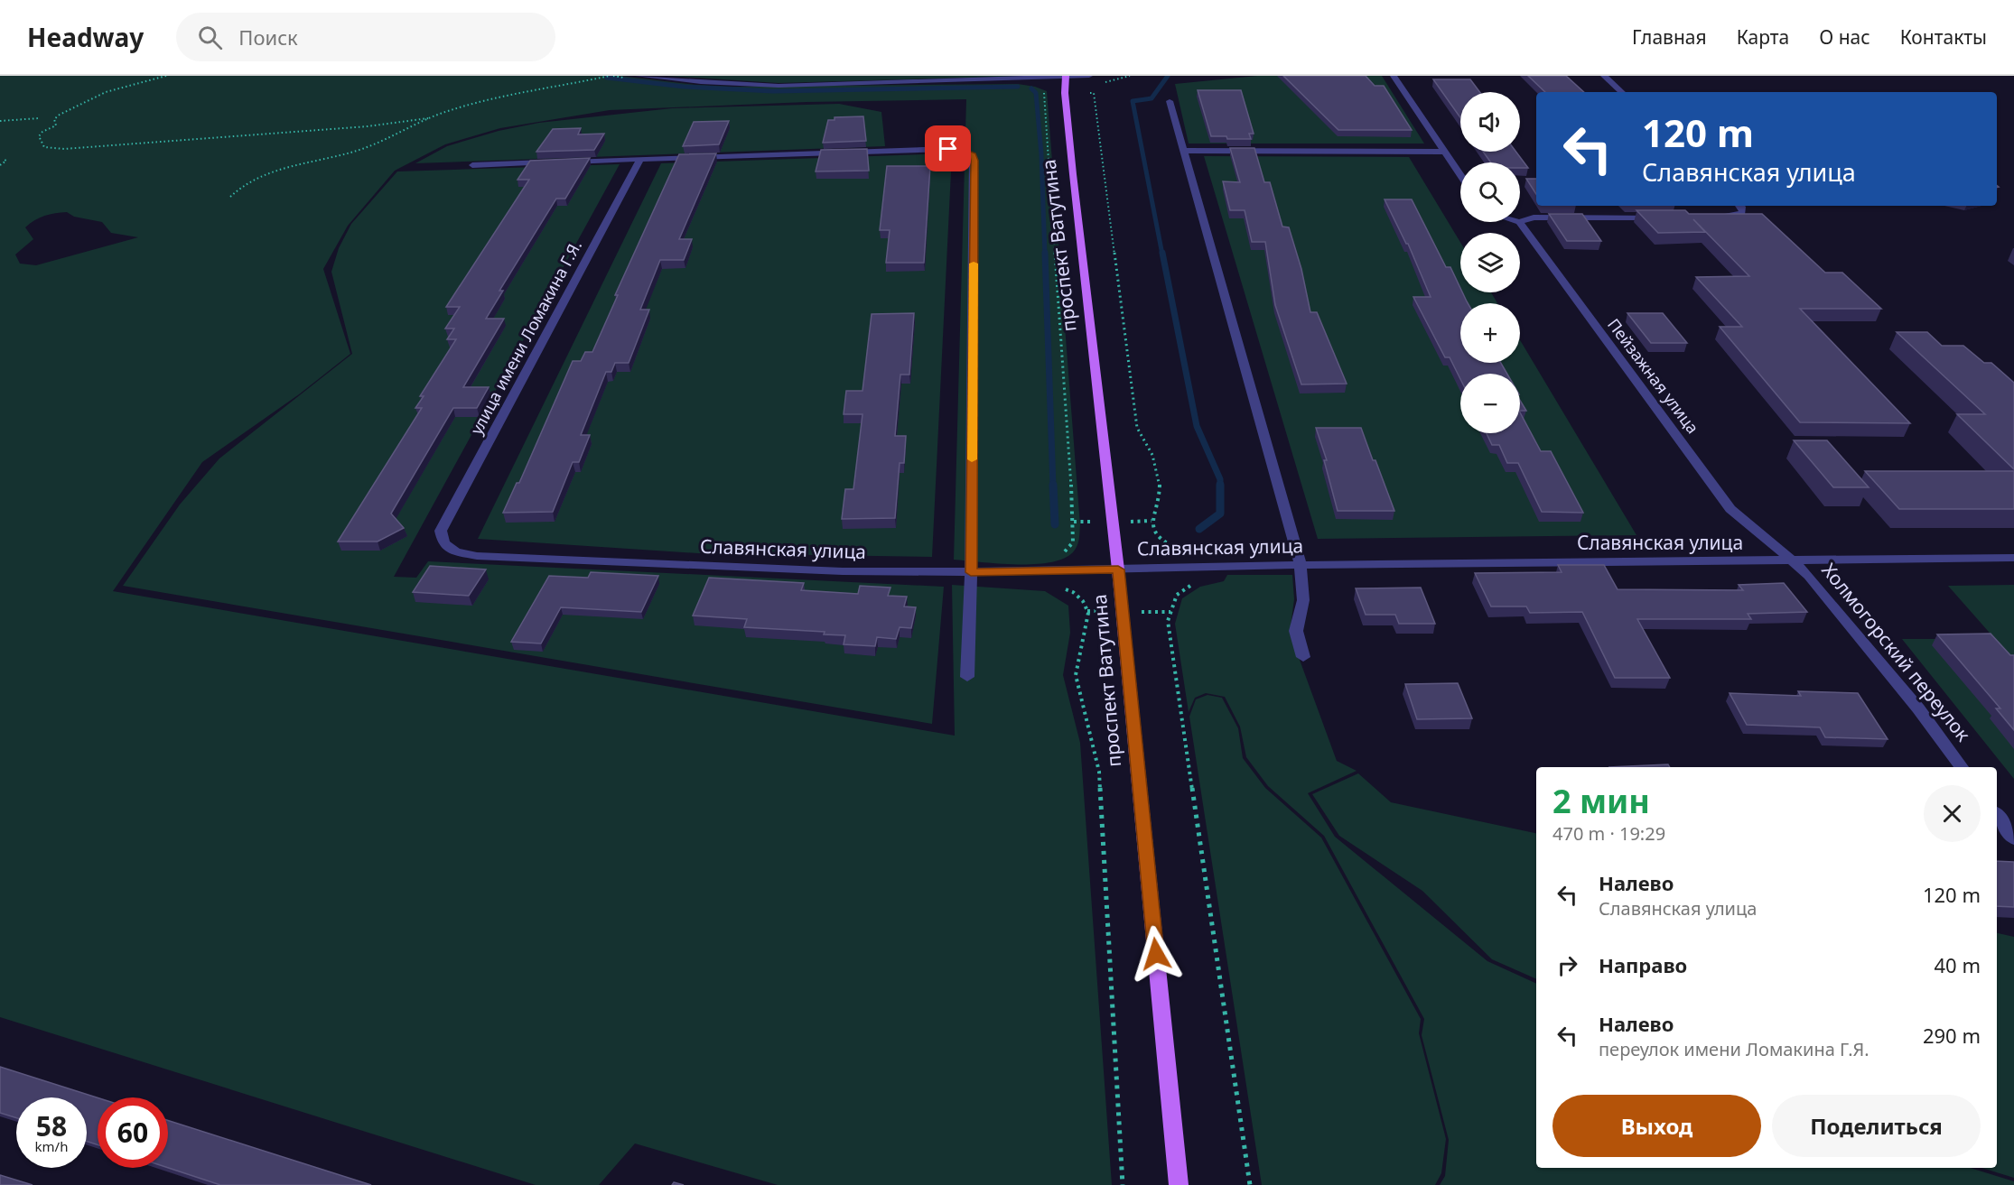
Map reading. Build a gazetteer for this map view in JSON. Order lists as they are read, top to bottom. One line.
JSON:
{"streets":{"main road":["проспект Ватутина"],"street":["улица имени Ломакина Г.Я.","Пейзажная улица","Славянская улица","Холмогорский переулок"]},"crossings":[["проспект Ватутина","Славянская улица"],["улица имени Ломакина Г.Я.","Славянская улица"],["Пейзажная улица","Славянская улица"],["Пейзажная улица","Холмогорский переулок"],["Славянская улица","Холмогорский переулок"]],"page":{"header":"Headway","search":"Поиск","nav":["Главная","Карта","О нас","Контакты"],"map_buttons":["+","−"],"turn":["120 m","Славянская улица"],"heading":["2 мин","470 m · 19:29"],"list":[{"name":"Налево","note":"Славянская улица","value":"120 m"},{"name":"Направо","value":"40 m"},{"name":"Налево","note":"переулок имени Ломакина Г.Я.","value":"290 m"}],"buttons":["Выход","Поделиться"],"speed":"58 km/h","limit":"60"}}
